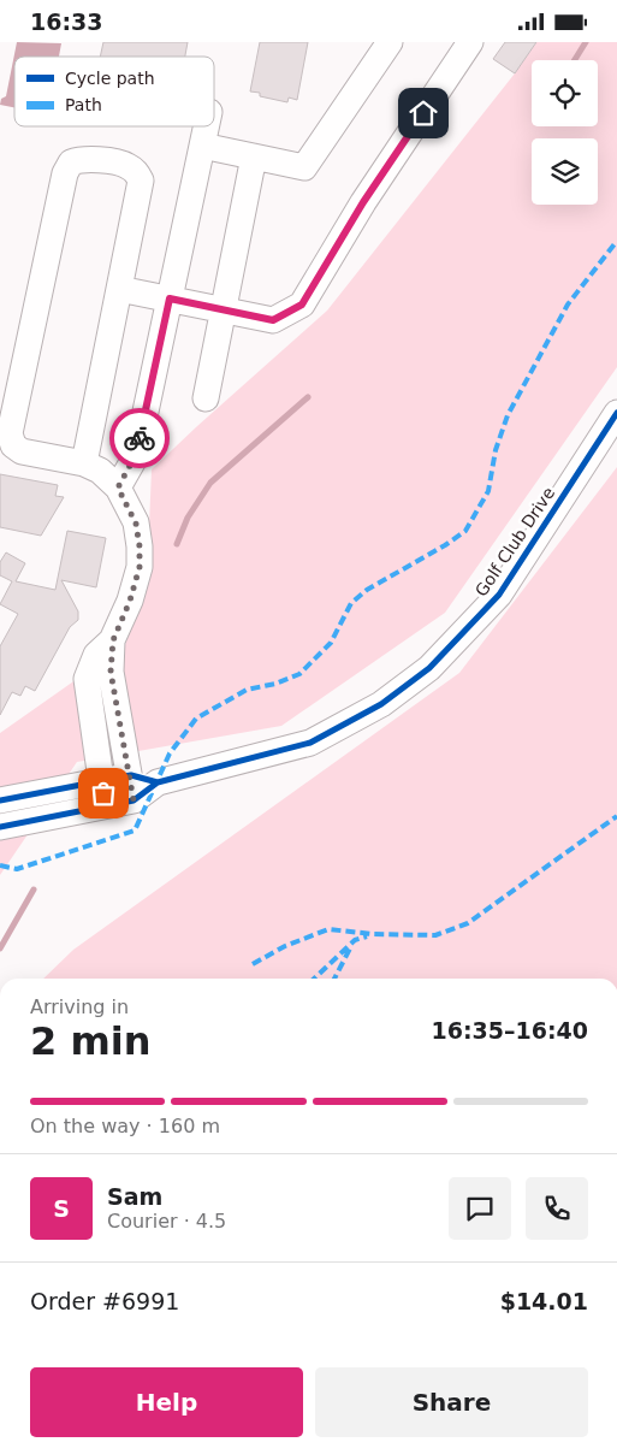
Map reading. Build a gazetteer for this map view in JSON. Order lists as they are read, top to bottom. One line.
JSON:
{"streets":{"street":["Golf Club Drive"]},"legend":["Cycle path","Path"],"page":{"status":"16:33","heading":["2 min","Arriving in","16:35–16:40"],"panel":["Sam","Courier · 4.5","Order #6991","$14.01"],"bar":"On the way · 160 m","round":"S","buttons":["Help","Share"]}}
